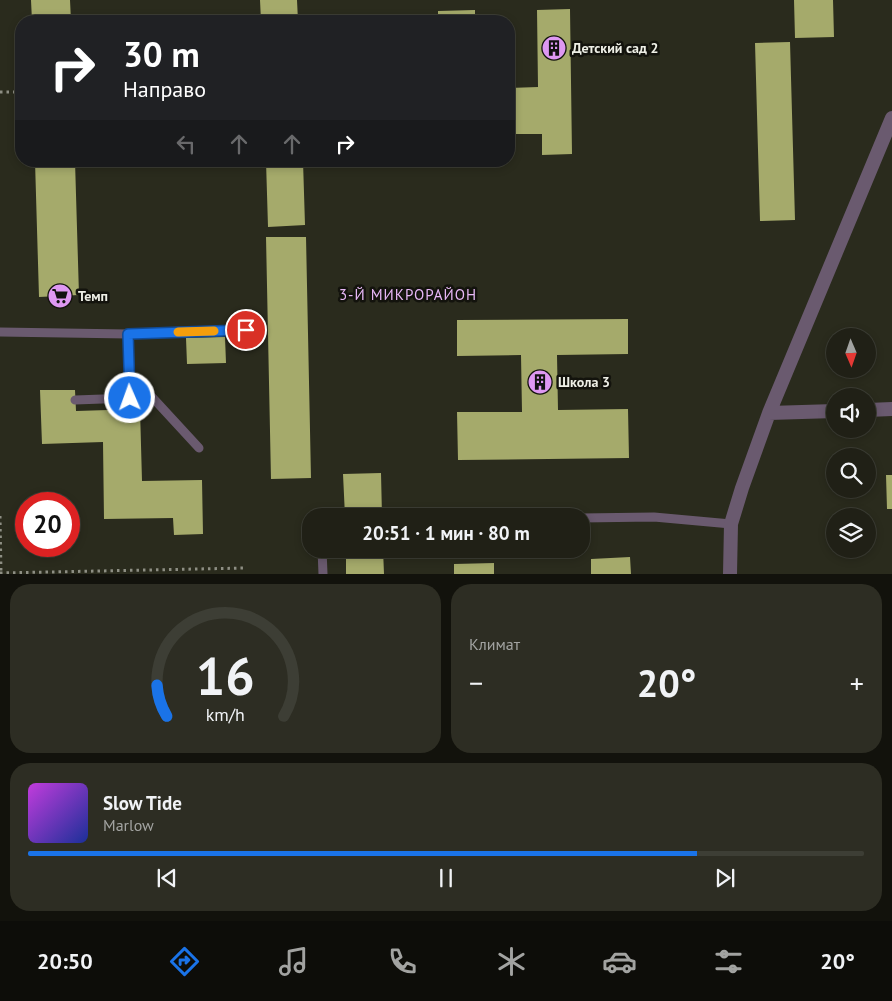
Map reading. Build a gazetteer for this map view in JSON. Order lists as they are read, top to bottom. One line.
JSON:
{"districts":["3-Й МИКРОРАЙОН"],"places":{"building":["Детский сад 2","Школа 3"],"supermarket":["Темп"]},"north":"bottom","page":{"turn":["30 m","Направо"],"limit":"20","trip":"20:51 · 1 мин · 80 m","tile":"Климат","heat":["−","20°","+"],"song":["Slow Tide","Marlow"],"tabs":["20:50","20°"],"gauge":["16","km/h"]}}
